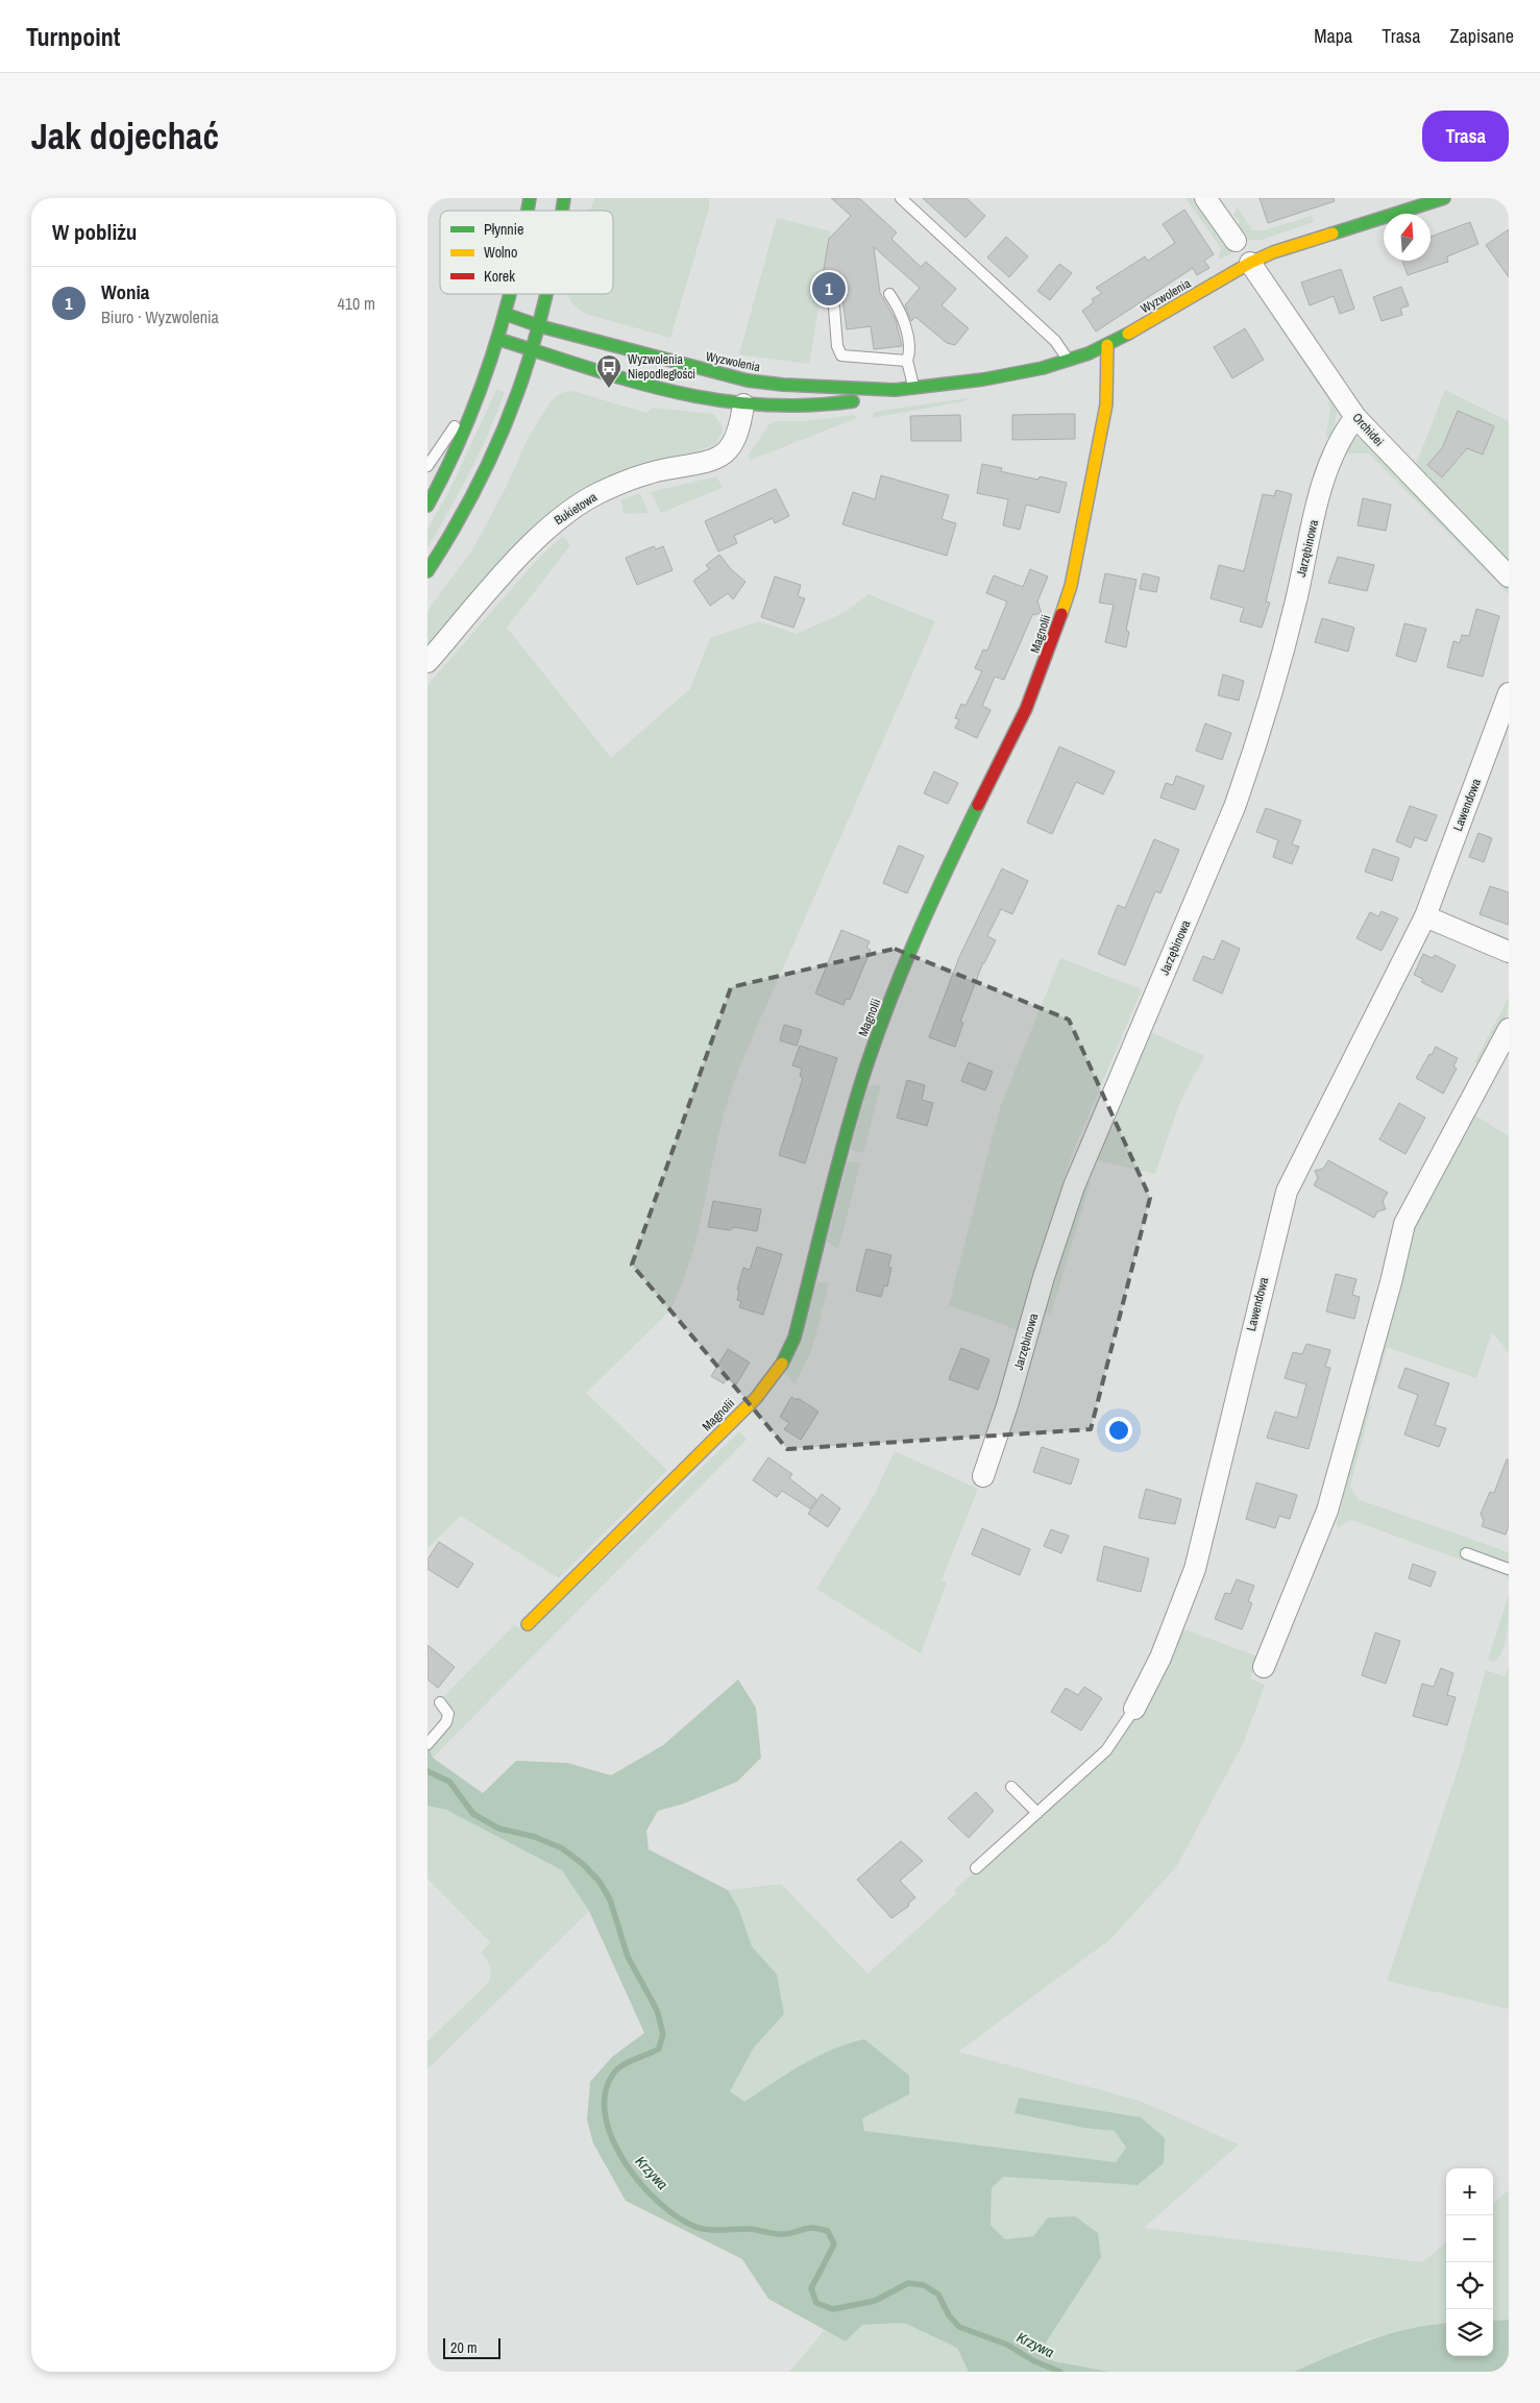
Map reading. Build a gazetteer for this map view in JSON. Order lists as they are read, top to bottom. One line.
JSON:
{"streets":{"street":["Wyzwolenia","Orchidei","Bukietowa","Jarzębinowa","Magnolii","Lawendowa"]},"crossings":[["Wyzwolenia","Orchidei"],["Wyzwolenia","Bukietowa"],["Wyzwolenia","Magnolii"],["Orchidei","Jarzębinowa"]],"water":["Krzywa"],"places":{"bus stop":["Wyzwolenia Niepodległości"]},"legend":["Płynnie","Wolno","Korek"],"scale_bar":"20 m","north":"top","page":{"header":"Turnpoint","nav":["Mapa","Trasa","Zapisane"],"buttons":"Trasa","title":"Jak dojechać","heading":"W pobliżu","list":[{"mark":"1","name":"Wonia","note":"Biuro · Wyzwolenia","value":"410 m"}],"pins":"1","map_buttons":["+","−"],"scale":"20 m"}}
